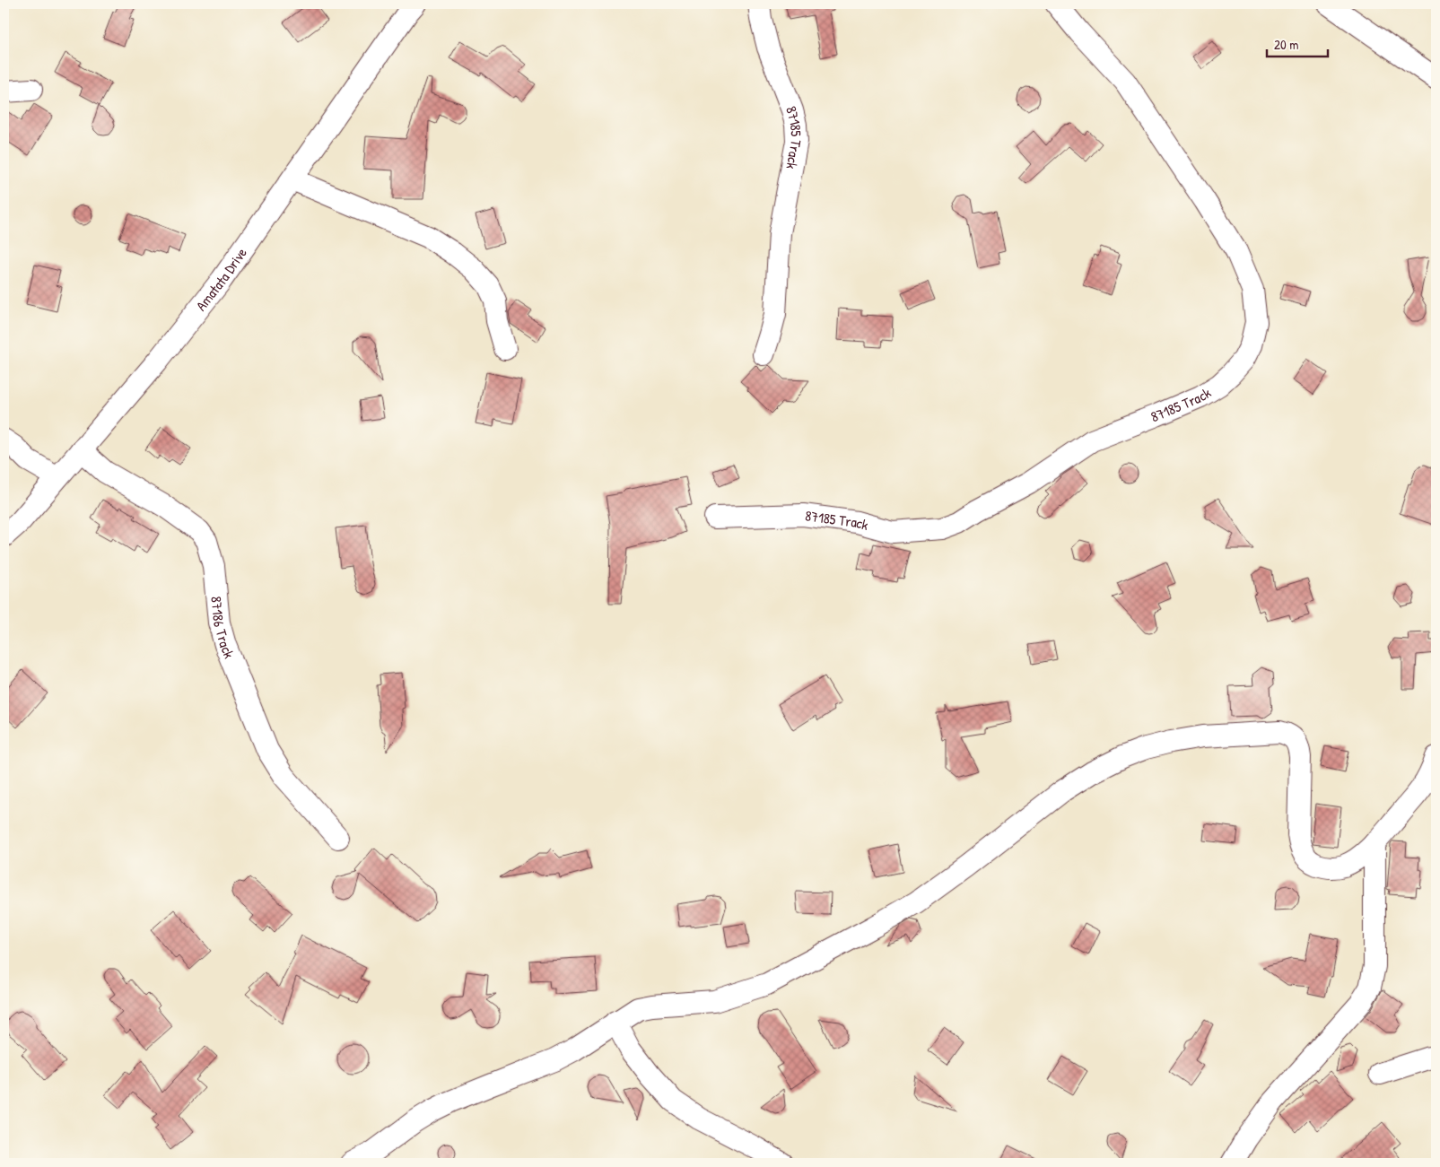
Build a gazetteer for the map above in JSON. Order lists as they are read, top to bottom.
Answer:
{
  "streets": {
    "street": ["87185 Track", "Amatata Drive", "87186 Track"]
  },
  "crossings": [
    ["Amatata Drive", "87186 Track"]
  ],
  "scale_bar": "20 m"
}
